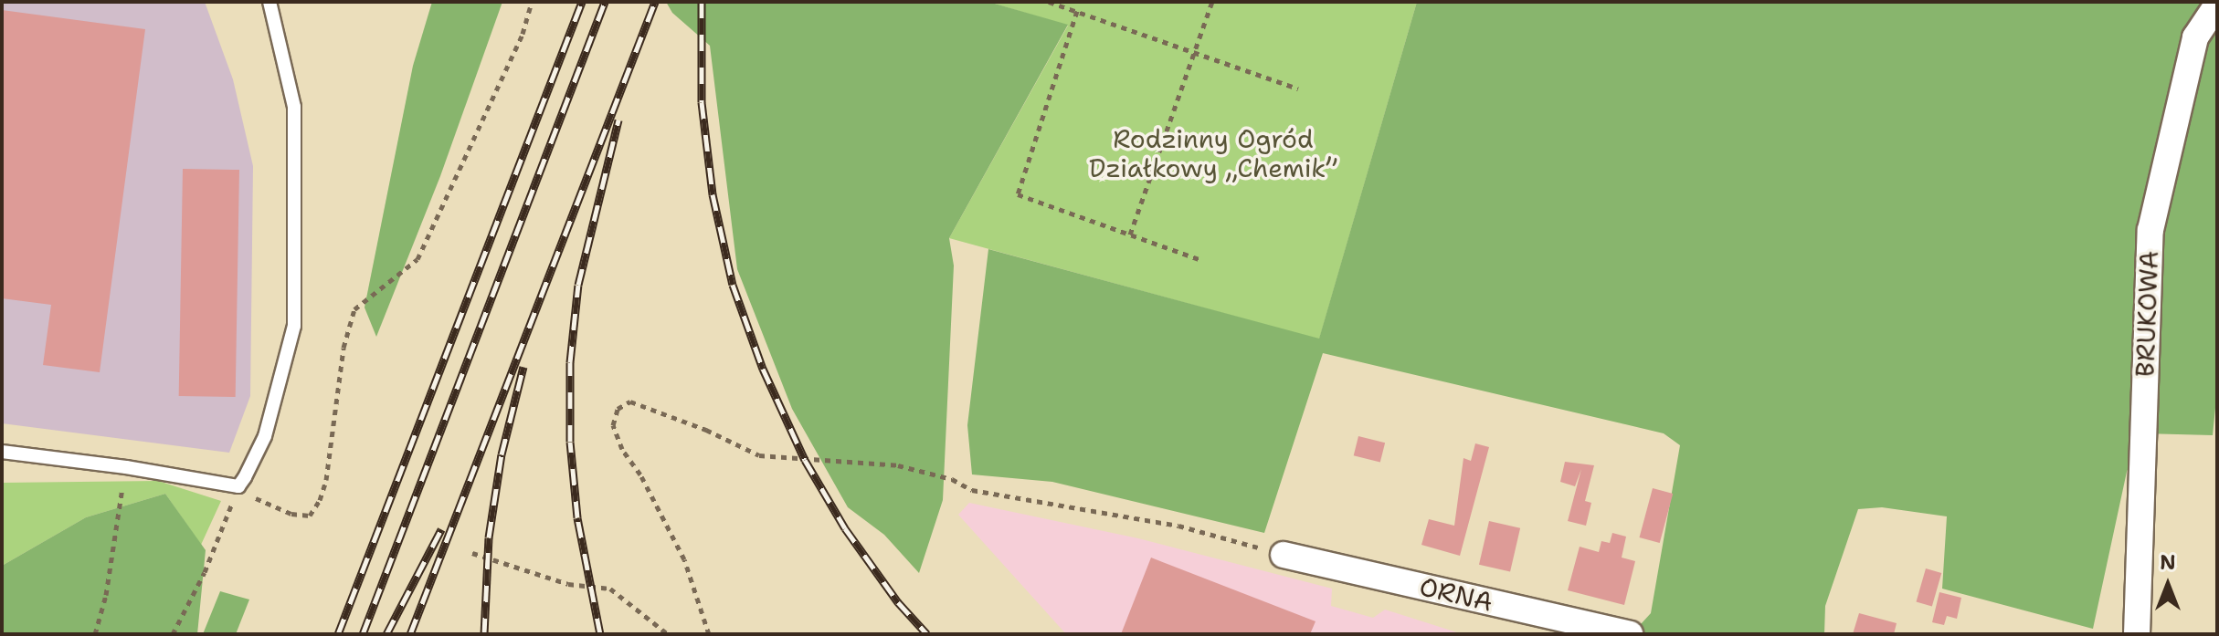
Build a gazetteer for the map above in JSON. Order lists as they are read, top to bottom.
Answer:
{
  "streets": {
    "street": ["BRUKOWA", "ORNA"]
  },
  "parks": ["Rodzinny Ogród Działkowy „Chemik”"],
  "north": "top"
}
